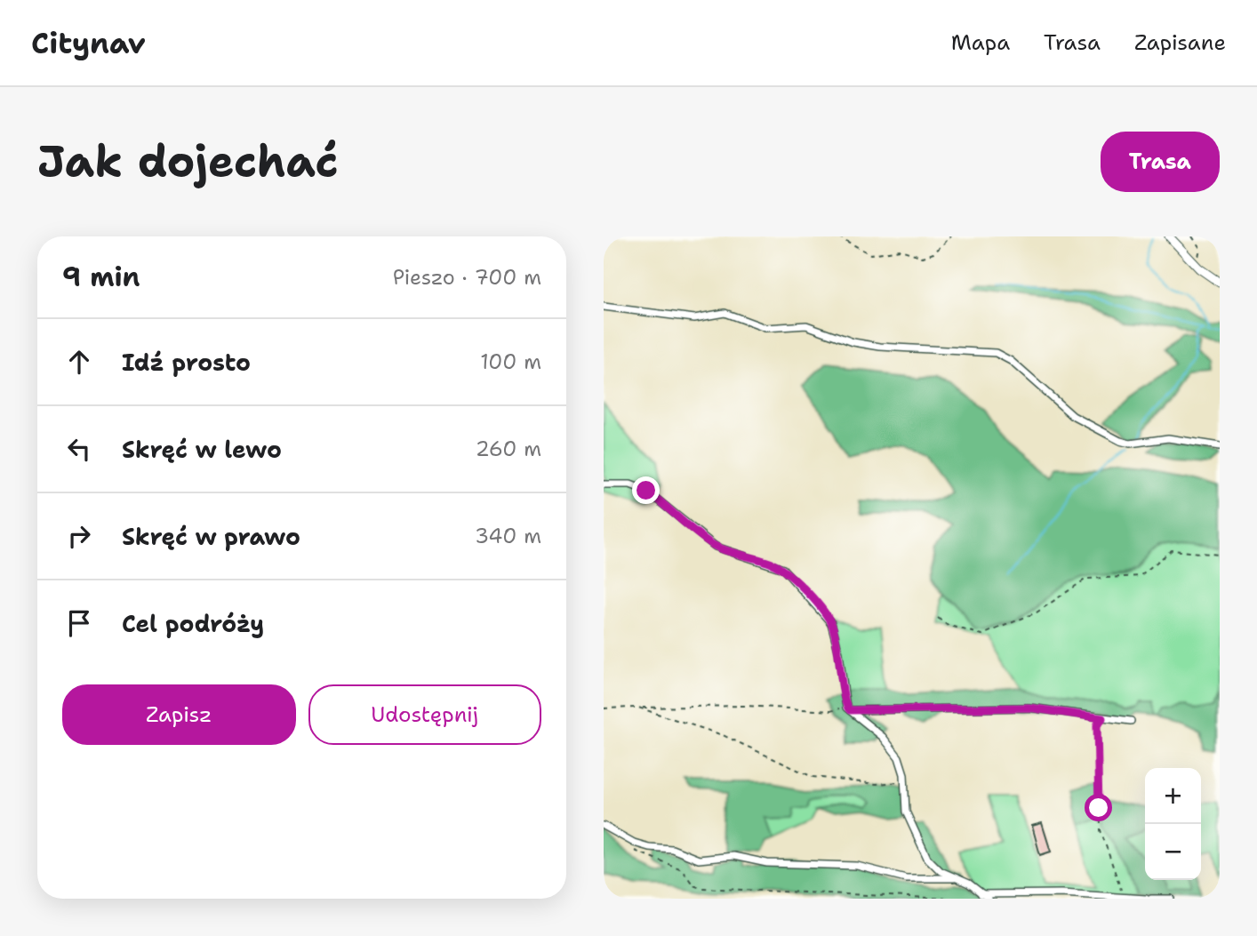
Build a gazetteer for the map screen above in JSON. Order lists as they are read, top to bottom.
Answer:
{
  "page": {
    "header": "Citynav",
    "nav": ["Mapa", "Trasa", "Zapisane"],
    "buttons": [
      "Trasa",
      ["Zapisz", "Udostępnij"]
    ],
    "title": "Jak dojechać",
    "heading": ["9 min", "Pieszo · 700 m"],
    "list": [
      ["Idź prosto", "100 m"],
      ["Skręć w lewo", "260 m"],
      ["Skręć w prawo", "340 m"],
      "Cel podróży"
    ],
    "map_buttons": ["+", "−"]
  }
}
